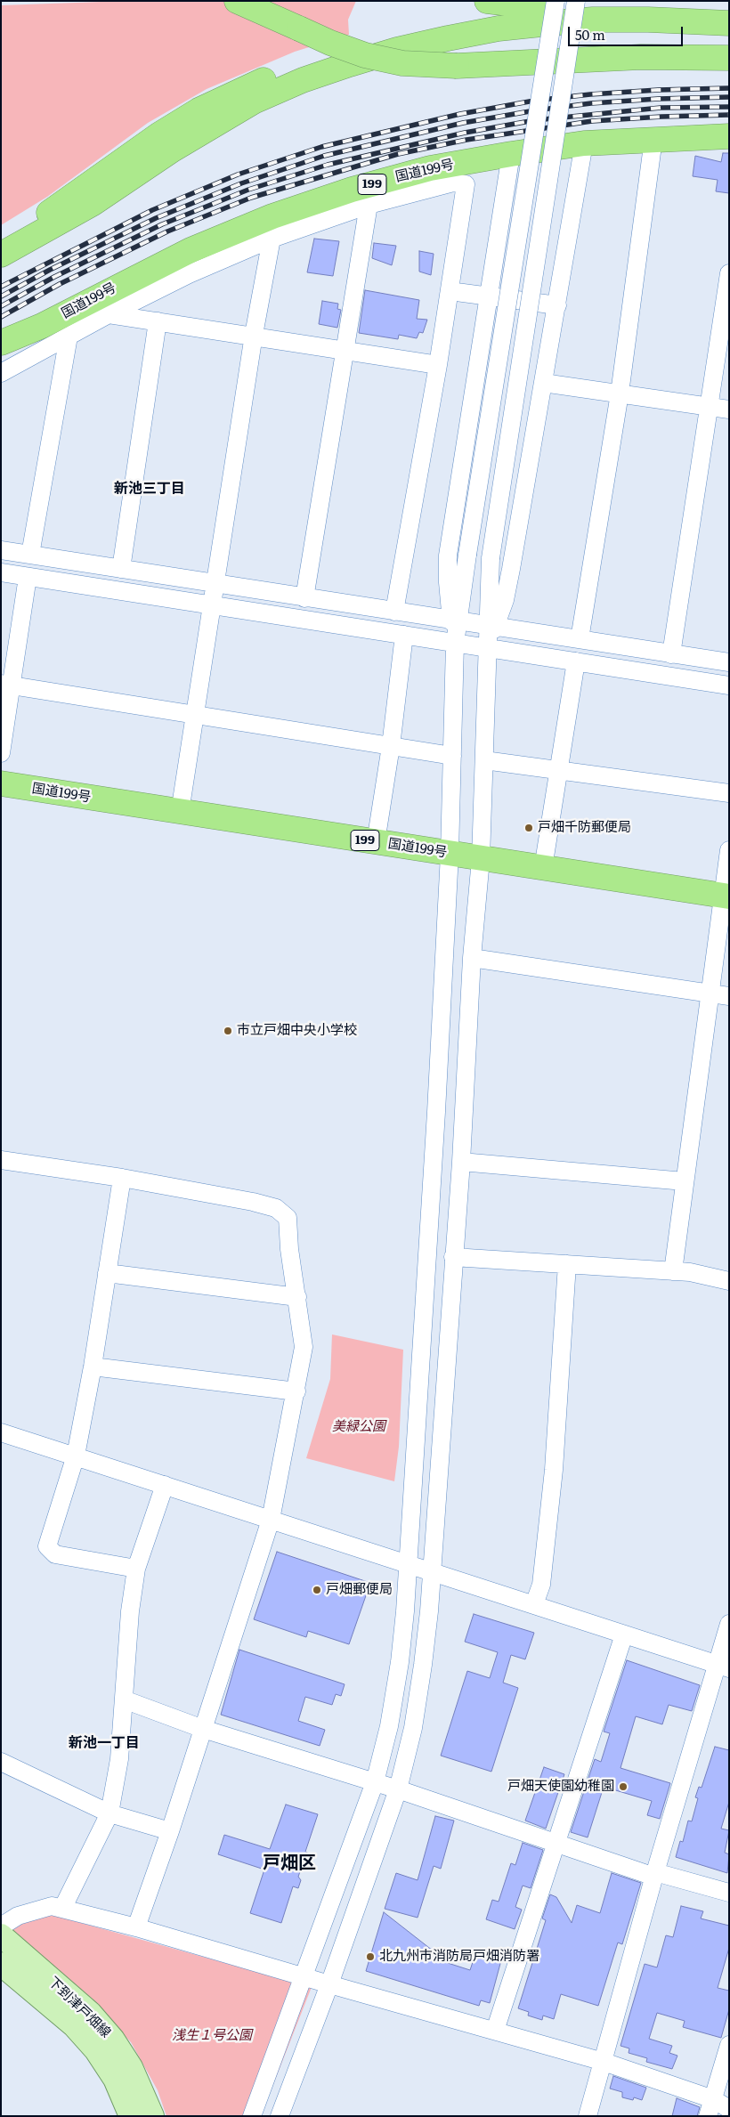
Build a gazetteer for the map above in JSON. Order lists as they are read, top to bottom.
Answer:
{
  "streets": {
    "highway": ["国道199号", "199"],
    "main road": ["下到津戸畑線"]
  },
  "districts": ["新池三丁目", "新池一丁目", "戸畑区"],
  "parks": ["美緑公園", "浅生１号公園"],
  "places": [
    "戸畑千防郵便局",
    "市立戸畑中央小学校",
    "戸畑郵便局",
    "戸畑天使園幼稚園",
    "北九州市消防局戸畑消防署"
  ],
  "scale_bar": "50 m"
}
